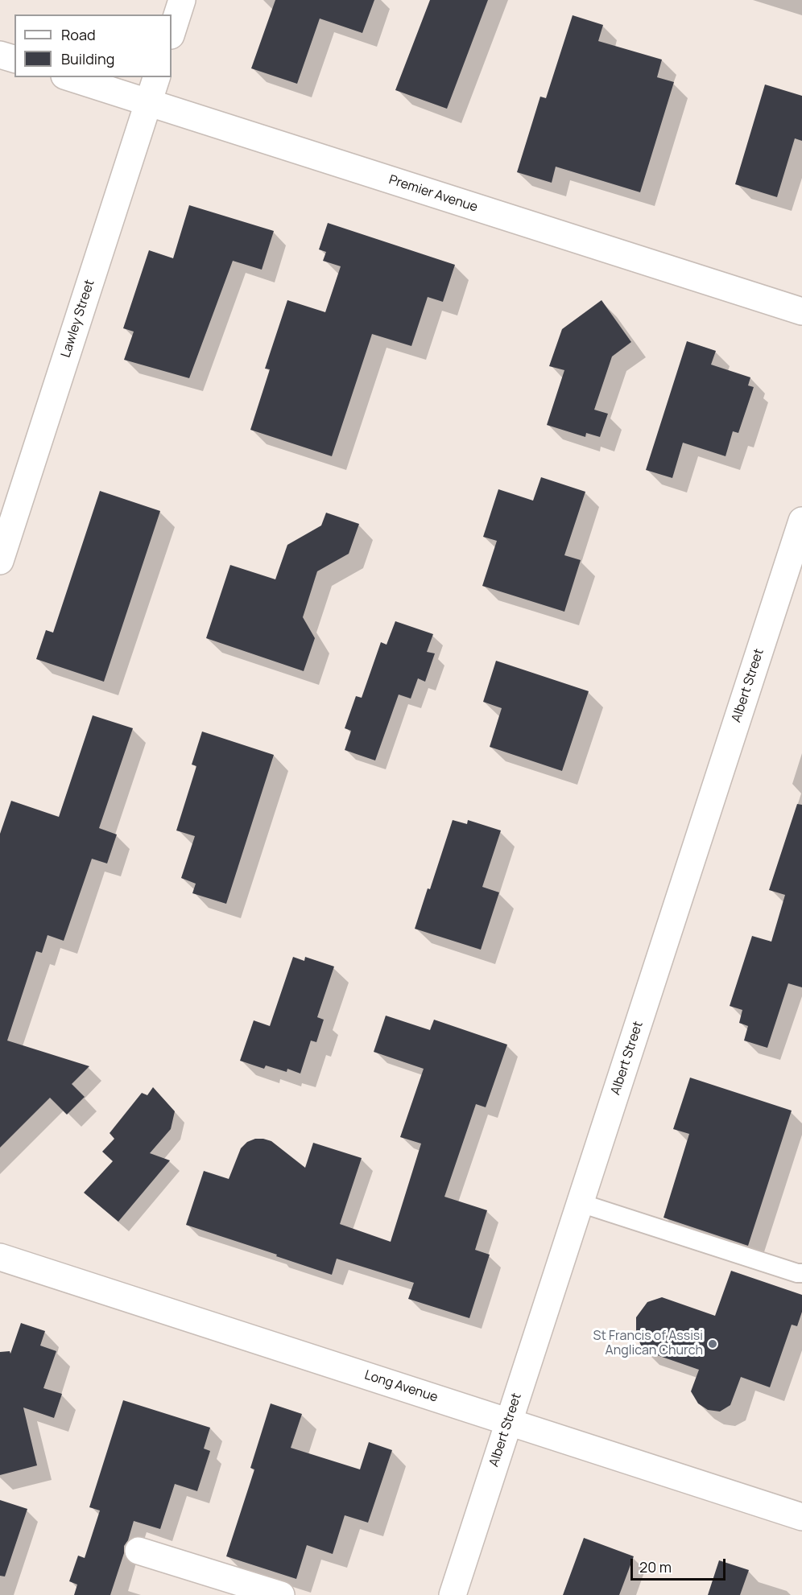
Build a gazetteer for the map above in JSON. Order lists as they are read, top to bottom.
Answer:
{
  "streets": {
    "street": [
      "Premier Avenue",
      "Lawley Street",
      "Albert Street",
      "Long Avenue"
    ]
  },
  "crossings": [
    ["Premier Avenue", "Lawley Street"],
    ["Albert Street", "Long Avenue"]
  ],
  "places": ["St Francis of Assisi Anglican Church"],
  "legend": ["Road", "Building"],
  "scale_bar": "20 m"
}
